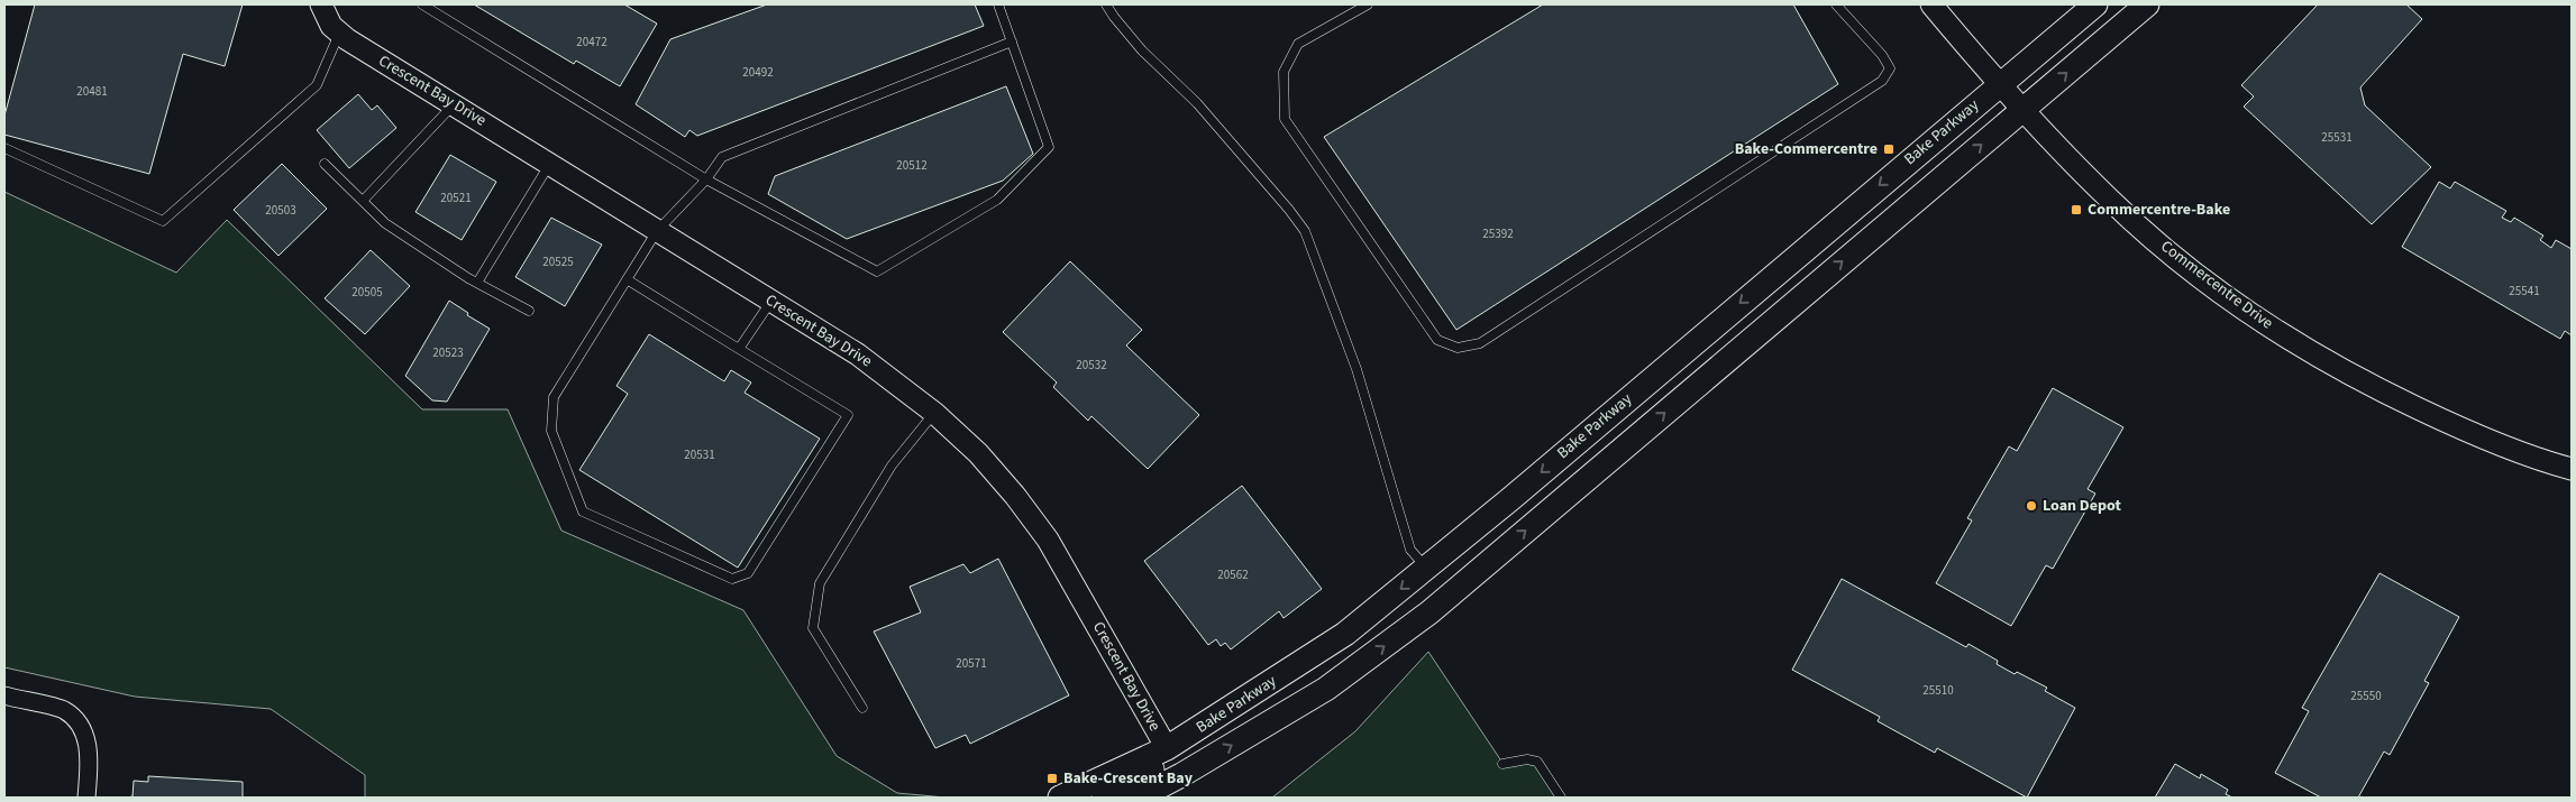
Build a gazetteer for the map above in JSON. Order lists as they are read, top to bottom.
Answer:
{
  "streets": {
    "main road": ["Bake Parkway"],
    "street": ["Crescent Bay Drive", "Commercentre Drive"]
  },
  "crossings": [
    ["Crescent Bay Drive", "Bake Parkway"],
    ["Bake Parkway", "Commercentre Drive"]
  ],
  "places": {
    "transit": ["Bake-Commercentre", "Commercentre-Bake", "Bake-Crescent Bay"],
    "other": ["Loan Depot"]
  },
  "house_numbers": [
    "20472",
    "20492",
    "20481",
    "25531",
    "20512",
    "20521",
    "20503",
    "25392",
    "20525",
    "25541",
    "20505",
    "20523",
    "20532",
    "20531",
    "20562",
    "20571",
    "25510",
    "25550"
  ]
}
